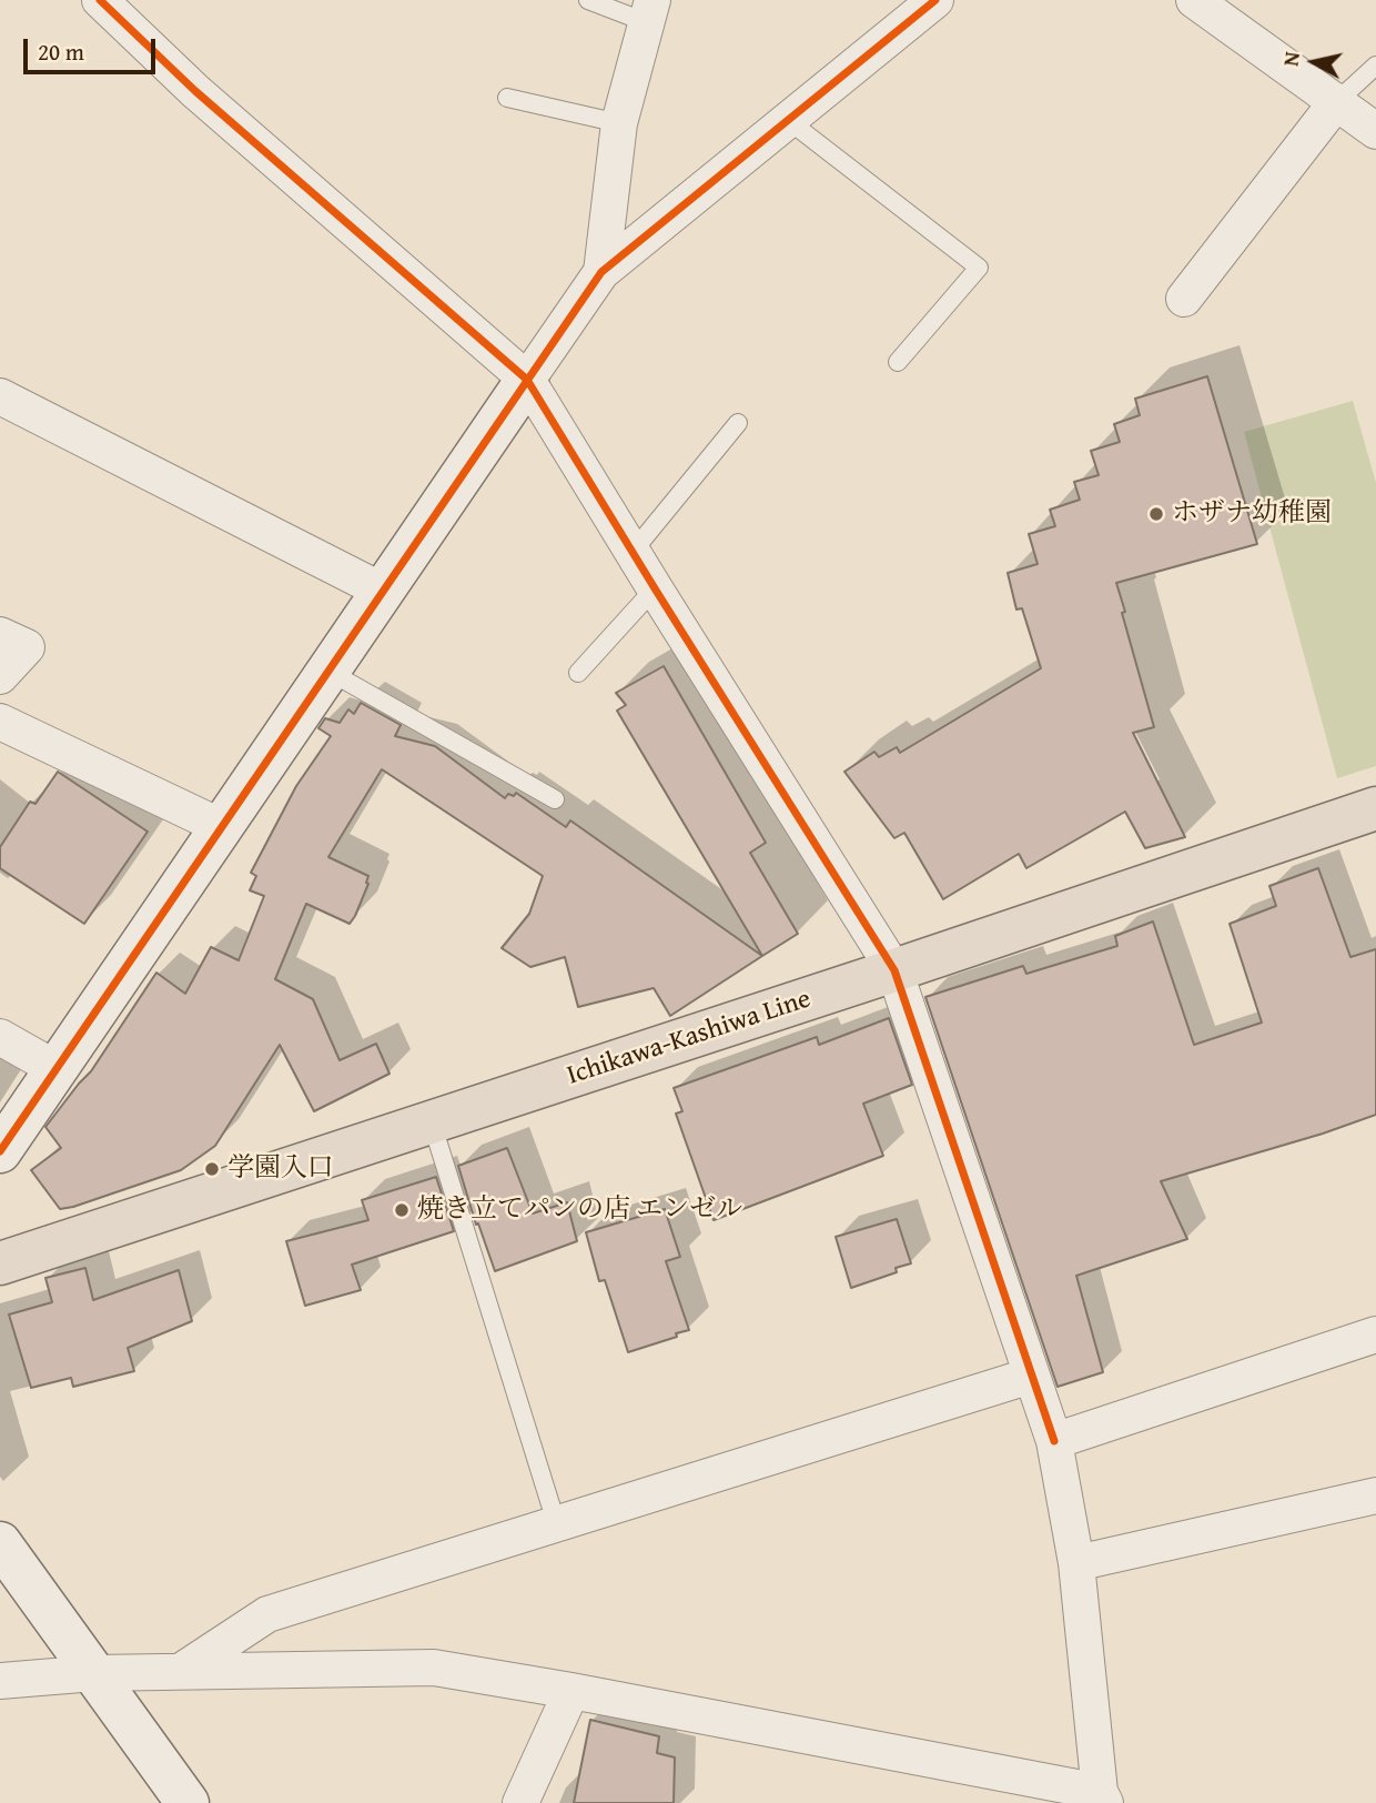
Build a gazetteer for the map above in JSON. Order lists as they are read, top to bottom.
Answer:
{
  "streets": {
    "main road": ["Ichikawa-Kashiwa Line"]
  },
  "places": ["ホザナ幼稚園", "学園入口", "焼き立てパンの店 エンゼル"],
  "scale_bar": "20 m",
  "north": "left"
}
